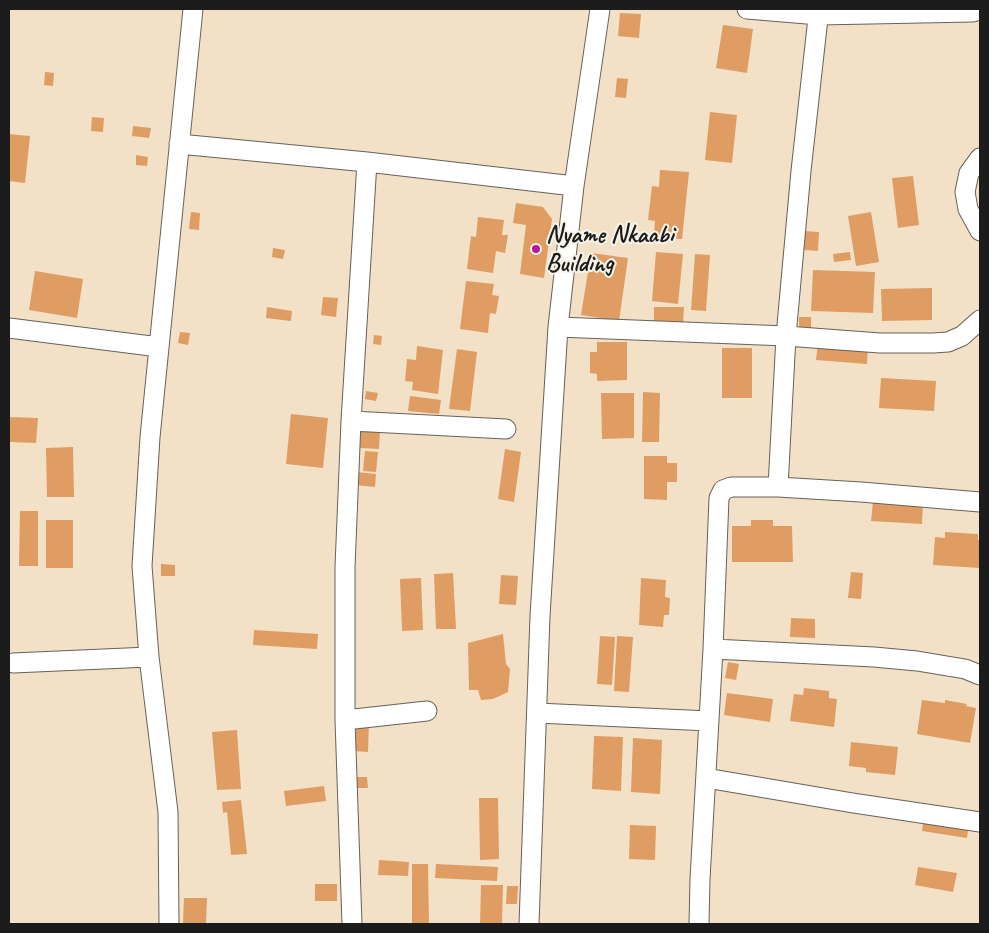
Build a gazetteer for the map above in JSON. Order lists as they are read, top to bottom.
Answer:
{
  "places": ["Nyame Nkaabi Building"]
}
